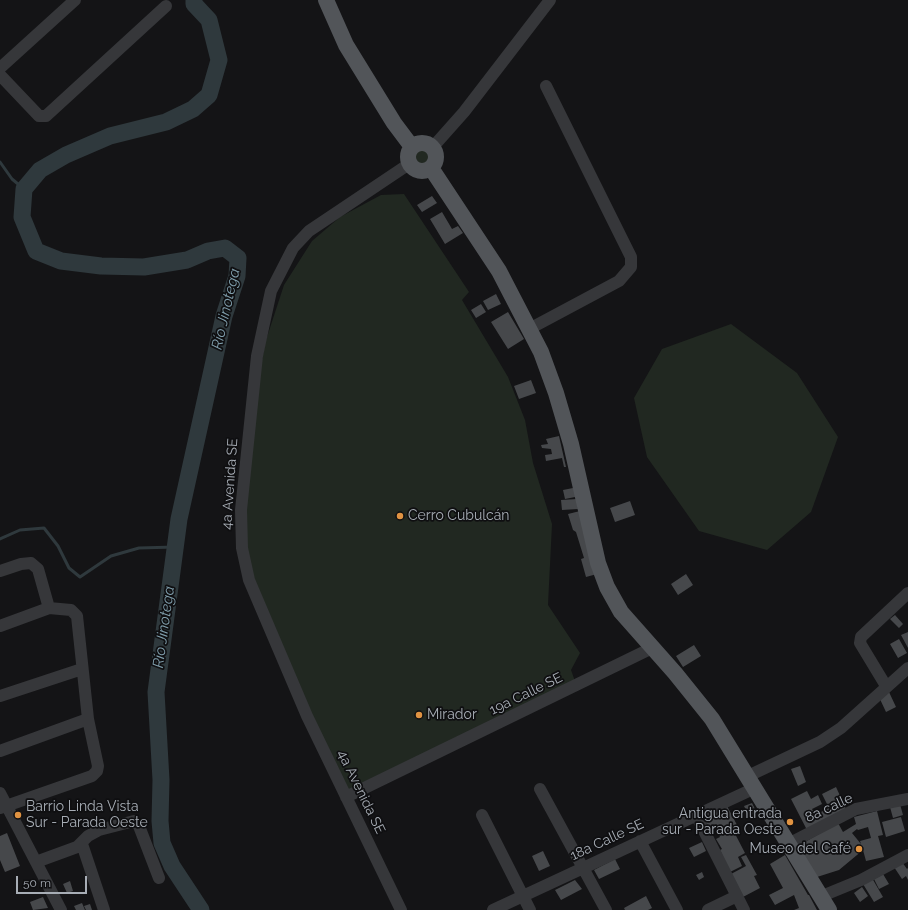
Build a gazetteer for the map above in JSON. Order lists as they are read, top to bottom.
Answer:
{
  "streets": {
    "street": [
      "4a Avenida SE",
      "19a Calle SE",
      "8a calle",
      "18a Calle SE"
    ]
  },
  "crossings": [
    ["4a Avenida SE", "19a Calle SE"]
  ],
  "water": ["Río Jinotega"],
  "places": [
    "Cerro Cubulcán",
    "Mirador",
    "Barrio Linda Vista Sur - Parada Oeste",
    "Antigua entrada sur - Parada Oeste",
    "Museo del Café"
  ],
  "scale_bar": "50 m"
}
